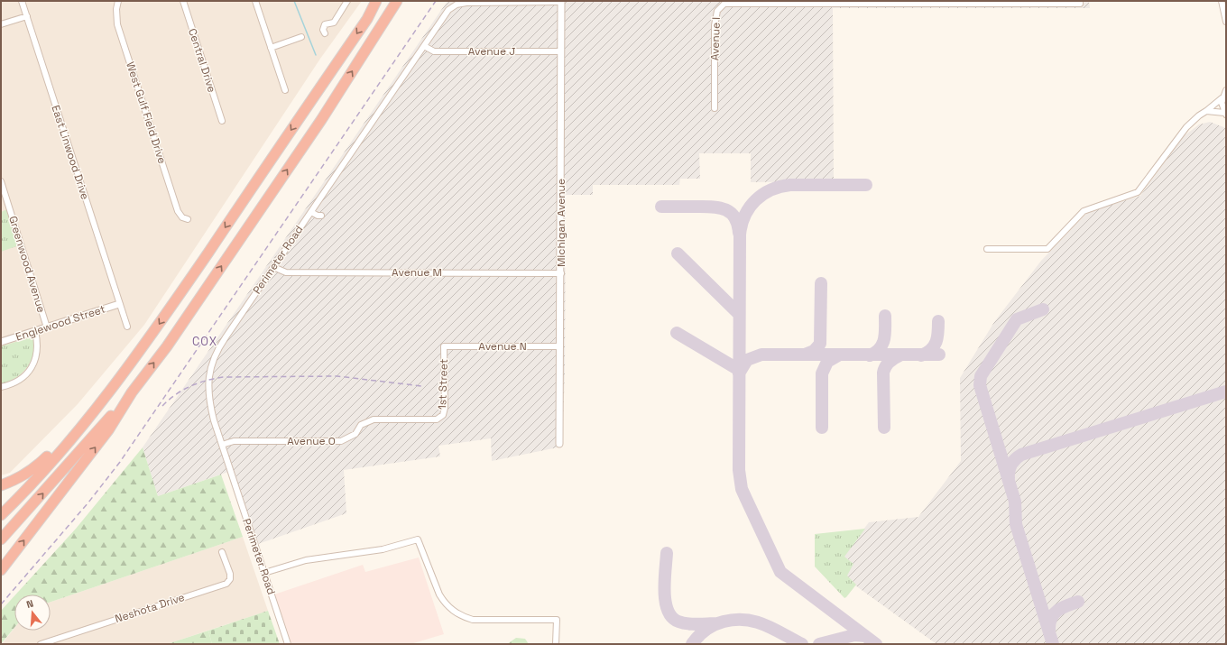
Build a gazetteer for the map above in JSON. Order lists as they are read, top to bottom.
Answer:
{
  "streets": {
    "street": [
      "Avenue I",
      "Avenue J",
      "Central Drive",
      "West Gulf Field Drive",
      "East Linwood Drive",
      "Michigan Avenue",
      "Perimeter Road",
      "Greenwood Avenue",
      "Avenue M",
      "Englewood Street",
      "Avenue N",
      "1st Street",
      "Avenue O",
      "Neshota Drive"
    ]
  },
  "crossings": [
    ["Avenue J", "Michigan Avenue"],
    ["Avenue J", "Perimeter Road"],
    ["East Linwood Drive", "Englewood Street"],
    ["Michigan Avenue", "Perimeter Road"],
    ["Michigan Avenue", "Avenue M"],
    ["Michigan Avenue", "Avenue N"],
    ["Perimeter Road", "Avenue M"],
    ["Perimeter Road", "Avenue O"],
    ["Greenwood Avenue", "Englewood Street"],
    ["Avenue N", "1st Street"],
    ["1st Street", "Avenue O"]
  ],
  "districts": ["COX"],
  "north": "top"
}
